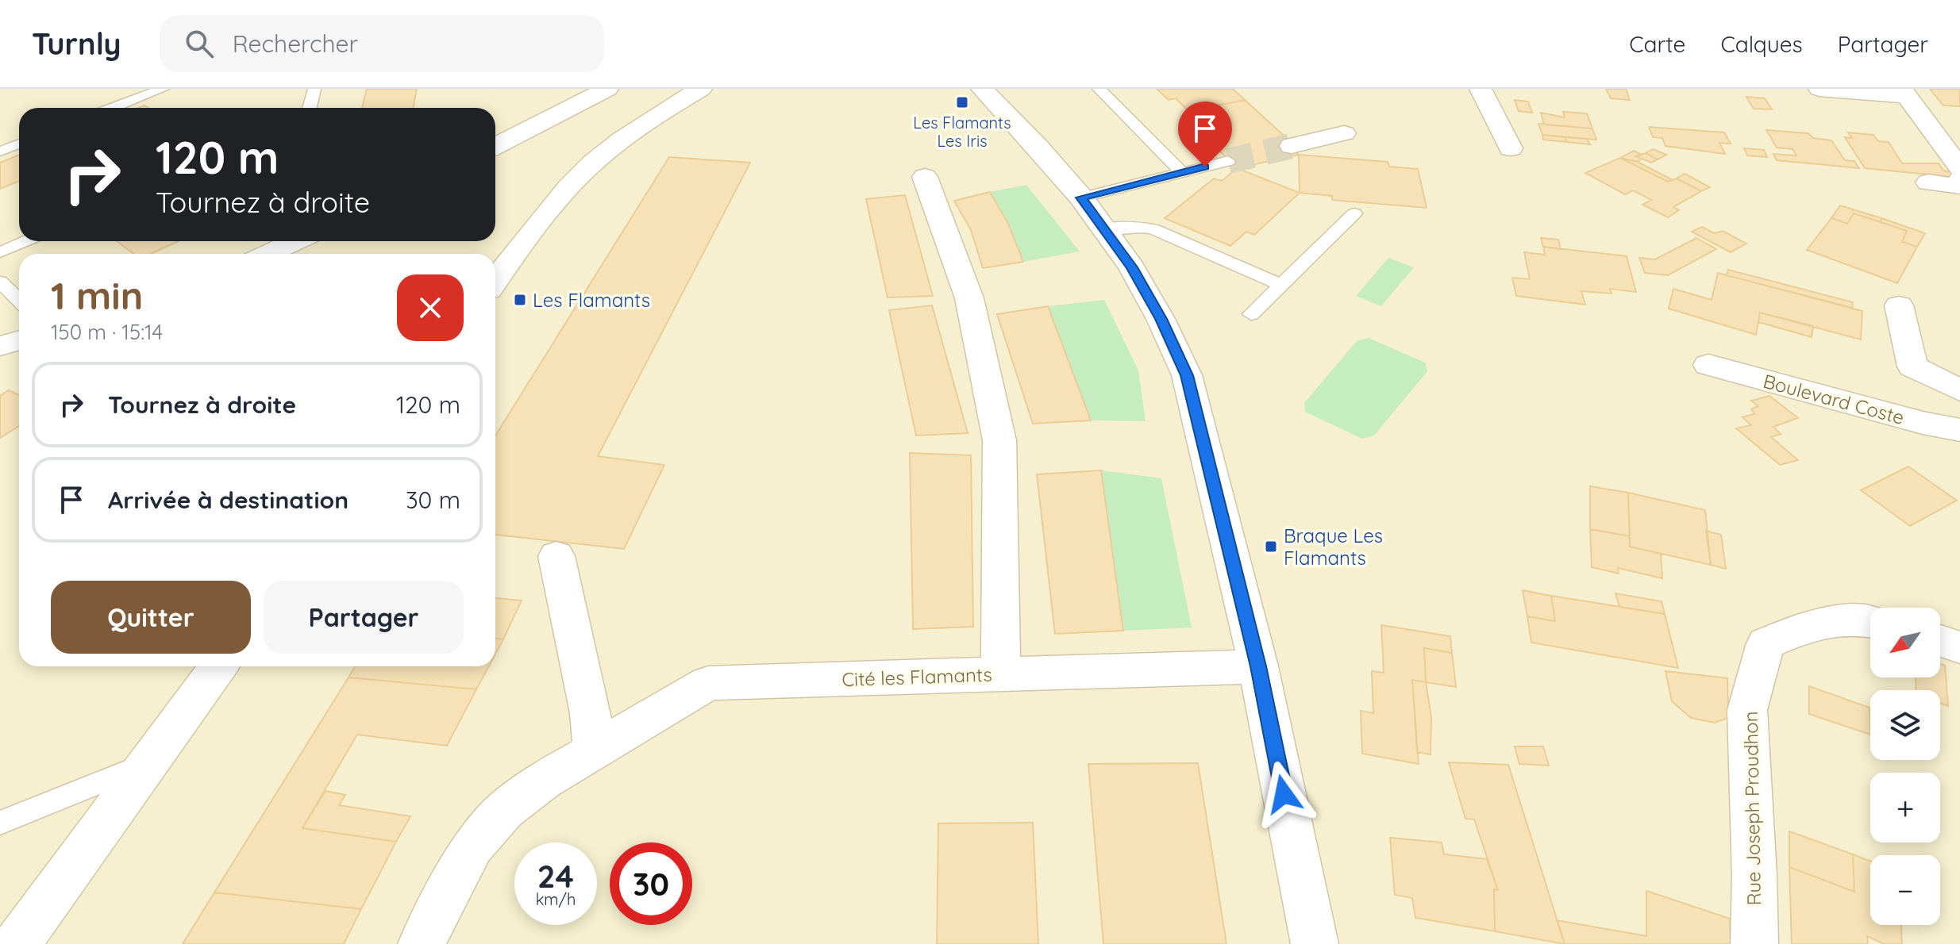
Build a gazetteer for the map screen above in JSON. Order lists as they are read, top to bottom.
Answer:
{
  "streets": {
    "street": ["Boulevard Coste", "Cité les Flamants", "Rue Joseph Proudhon"]
  },
  "places": {
    "transit": ["Les Flamants Les Iris", "Les Flamants", "Braque Les Flamants"]
  },
  "north": "bottom left",
  "page": {
    "header": "Turnly",
    "search": "Rechercher",
    "nav": ["Carte", "Calques", "Partager"],
    "turn": ["120 m", "Tournez à droite"],
    "heading": ["1 min", "150 m · 15:14"],
    "list": [
      {
        "name": "Tournez à droite",
        "value": "120 m"
      },
      {
        "name": "Arrivée à destination",
        "value": "30 m"
      }
    ],
    "buttons": ["Quitter", "Partager"],
    "map_buttons": ["+", "−"],
    "speed": "24 km/h",
    "limit": "30"
  }
}
